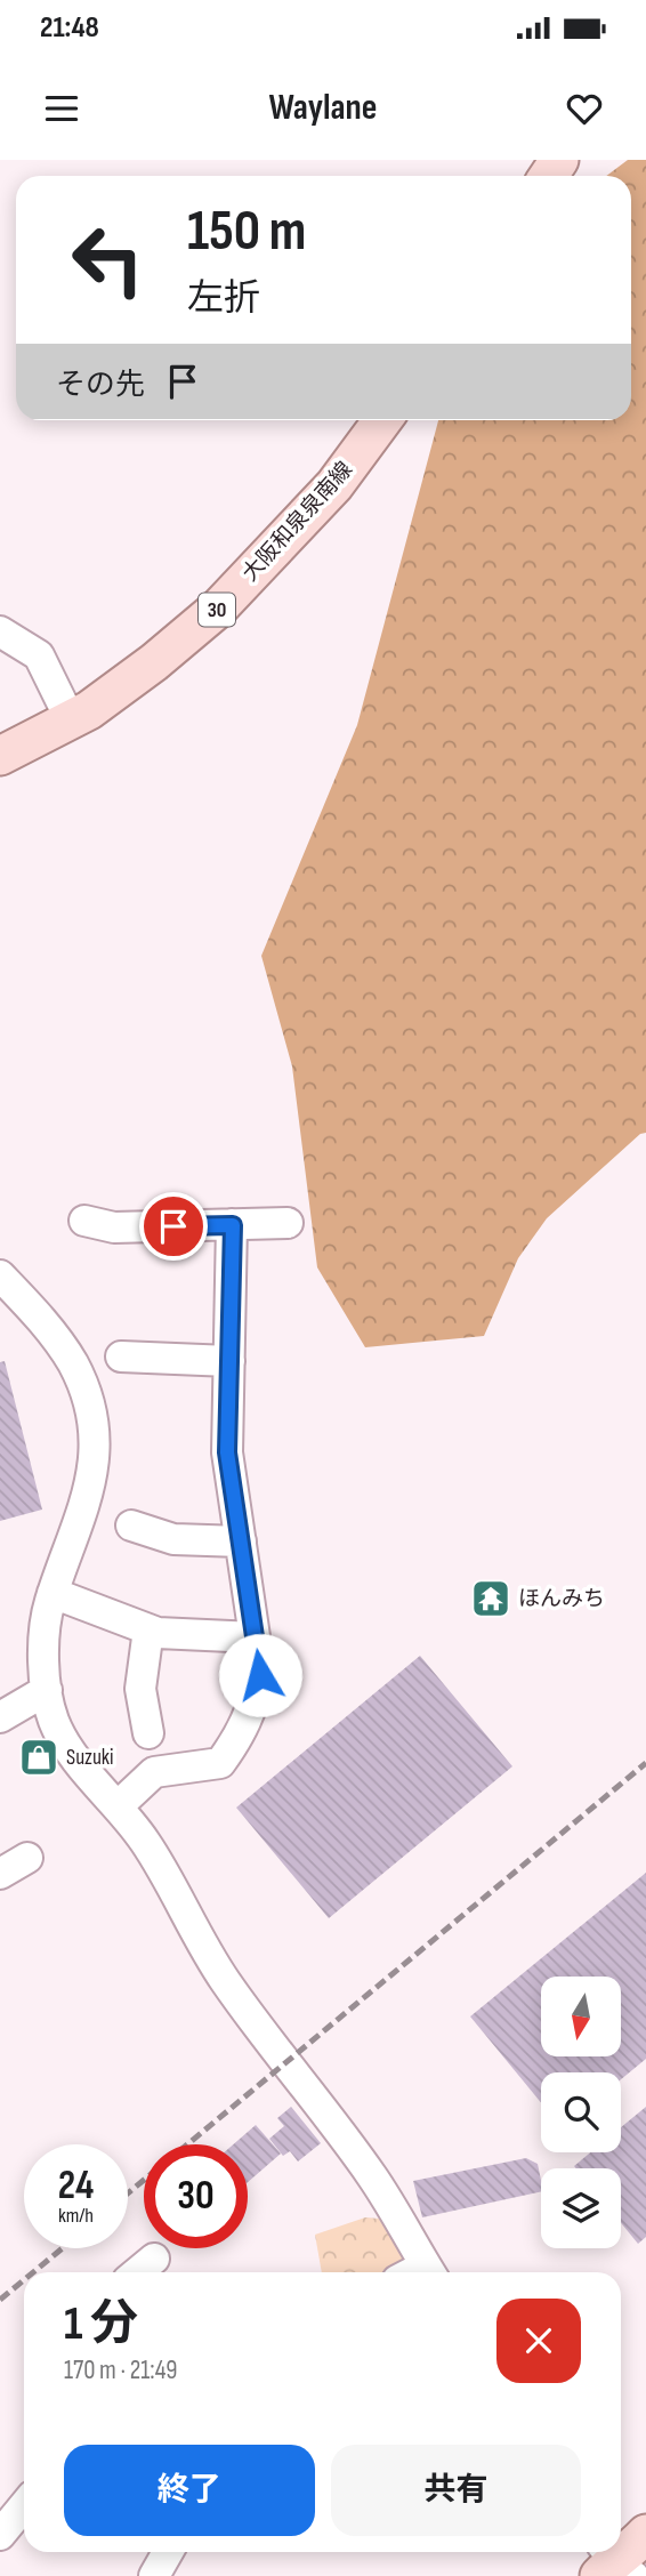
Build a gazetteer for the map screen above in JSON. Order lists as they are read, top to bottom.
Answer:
{
  "streets": {
    "main road": ["大阪和泉泉南線", "30"]
  },
  "places": {
    "temple": ["ほんみち"],
    "shop": ["Suzuki"]
  },
  "north": "bottom",
  "page": {
    "status": "21:48",
    "header": "Waylane",
    "turn": ["150 m", "左折"],
    "then": "その先",
    "speed": "24 km/h",
    "limit": "30",
    "heading": ["1 分", "170 m · 21:49"],
    "buttons": ["終了", "共有"]
  }
}
